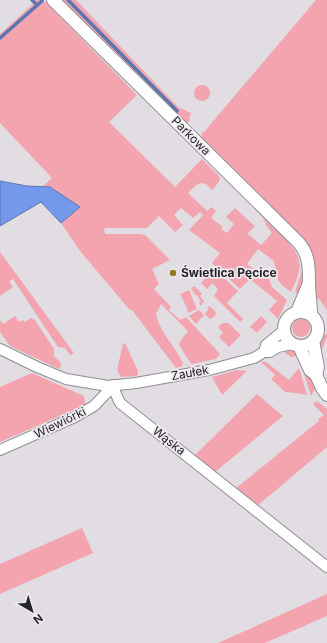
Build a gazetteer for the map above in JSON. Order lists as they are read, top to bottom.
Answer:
{
  "streets": {
    "street": [
      "Parkowa",
      "Zaułek",
      "Wiewiórki",
      "Wąska"
    ]
  },
  "crossings": [
    ["Parkowa", "Zaułek"],
    ["Zaułek", "Wiewiórki"],
    ["Zaułek", "Wąska"],
    ["Wiewiórki", "Wąska"]
  ],
  "places": ["Świetlica Pęcice"],
  "north": "bottom right"
}
